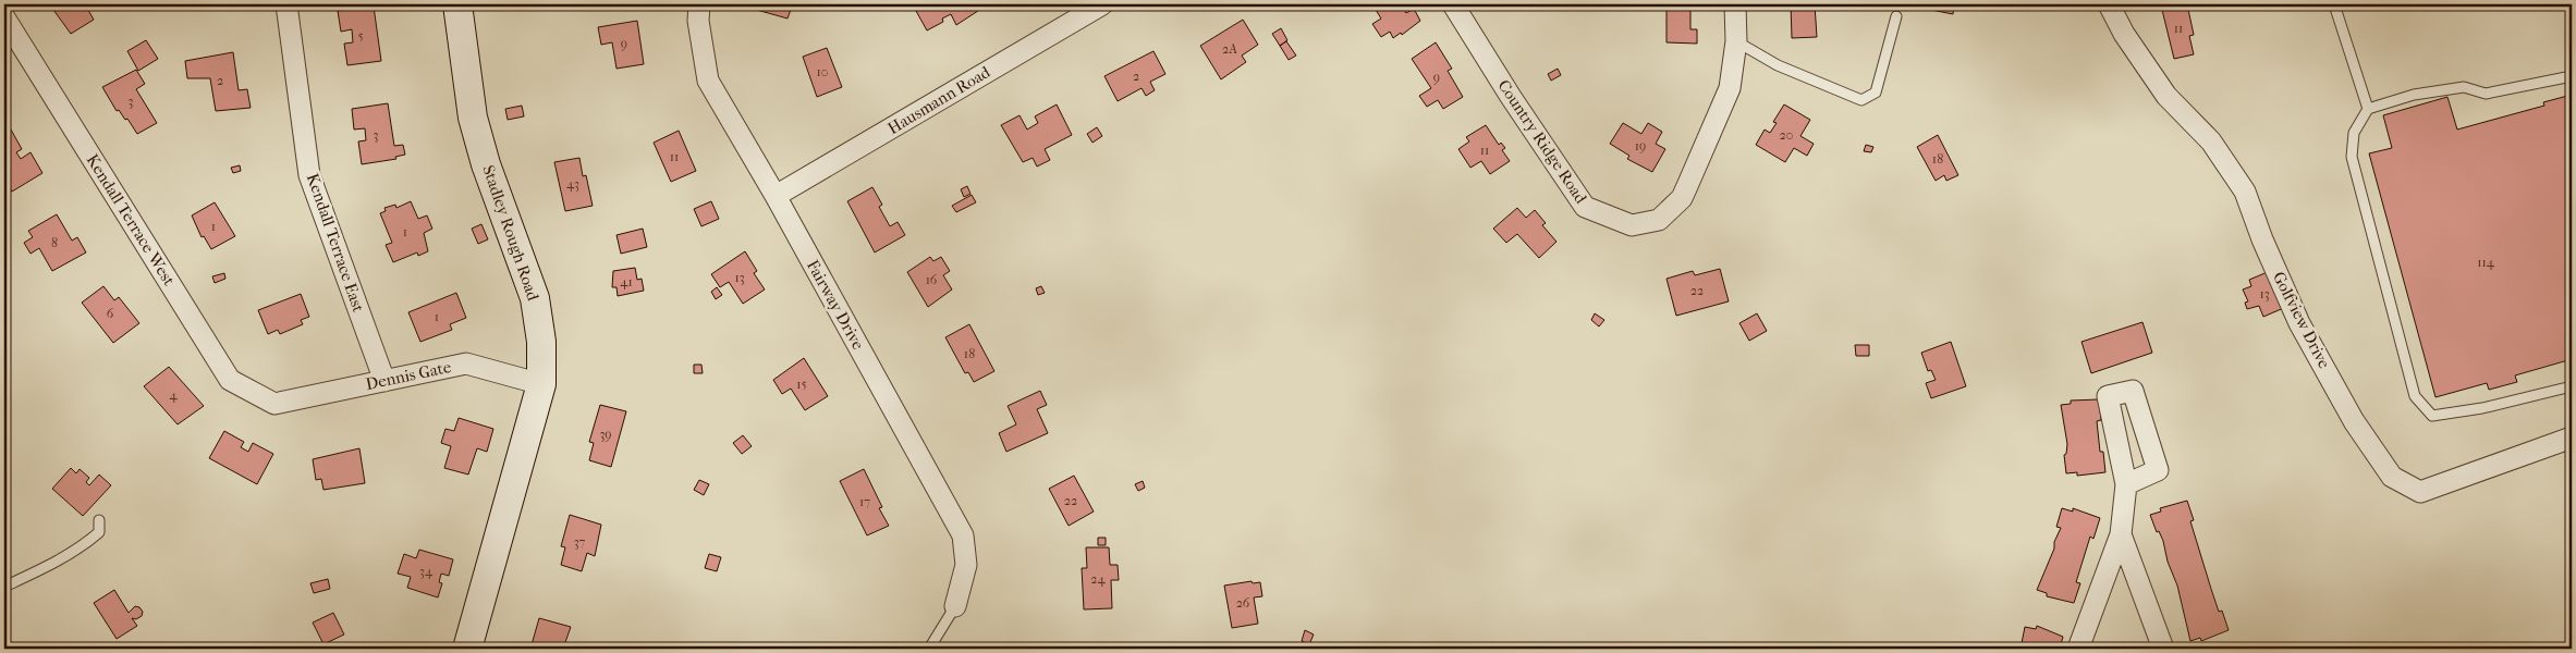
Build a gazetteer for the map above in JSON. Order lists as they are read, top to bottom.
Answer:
{
  "streets": {
    "main road": ["Stadley Rough Road"],
    "street": [
      "Hausmann Road",
      "Country Ridge Road",
      "Kendall Terrace West",
      "Kendall Terrace East",
      "Fairway Drive",
      "Golfview Drive",
      "Dennis Gate"
    ]
  },
  "crossings": [
    ["Hausmann Road", "Fairway Drive"],
    ["Kendall Terrace West", "Dennis Gate"],
    ["Stadley Rough Road", "Dennis Gate"],
    ["Kendall Terrace East", "Dennis Gate"]
  ],
  "house_numbers": [
    "11",
    "5",
    "9",
    "2A",
    "10",
    "2",
    "9",
    "2",
    "3",
    "3",
    "20",
    "19",
    "11",
    "11",
    "18",
    "43",
    "1",
    "1",
    "8",
    "114",
    "13",
    "16",
    "41",
    "22",
    "13",
    "6",
    "1",
    "18",
    "15",
    "4",
    "39",
    "22",
    "17",
    "37",
    "34",
    "24",
    "26"
  ]
}
